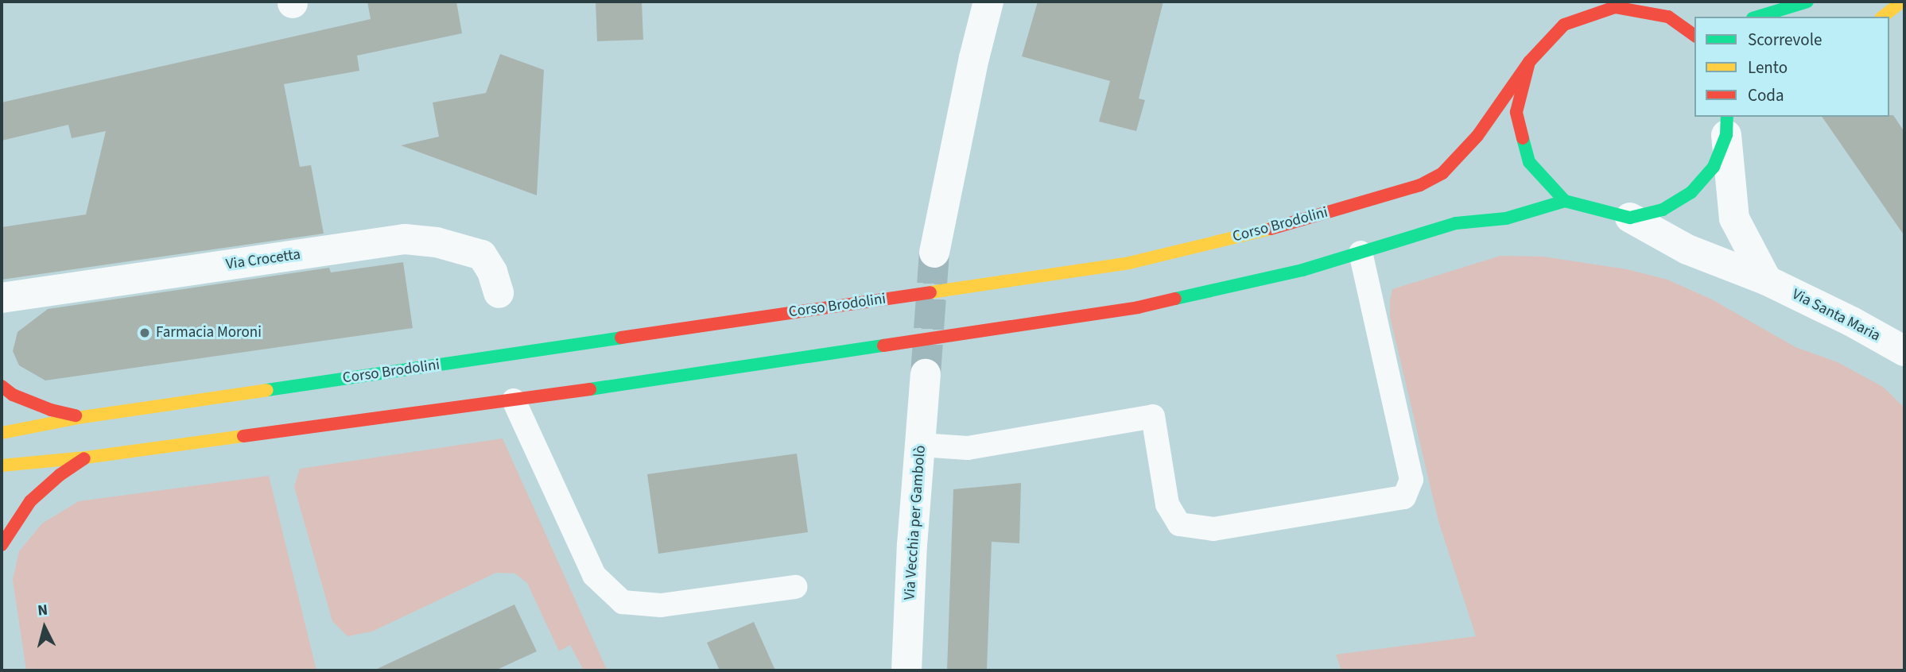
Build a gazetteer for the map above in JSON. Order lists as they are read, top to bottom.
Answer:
{
  "streets": {
    "main road": ["Corso Brodolini"],
    "street": ["Via Crocetta", "Via Santa Maria", "Via Vecchia per Gambolò"]
  },
  "places": ["Farmacia Moroni"],
  "legend": ["Scorrevole", "Lento", "Coda"],
  "north": "top"
}
